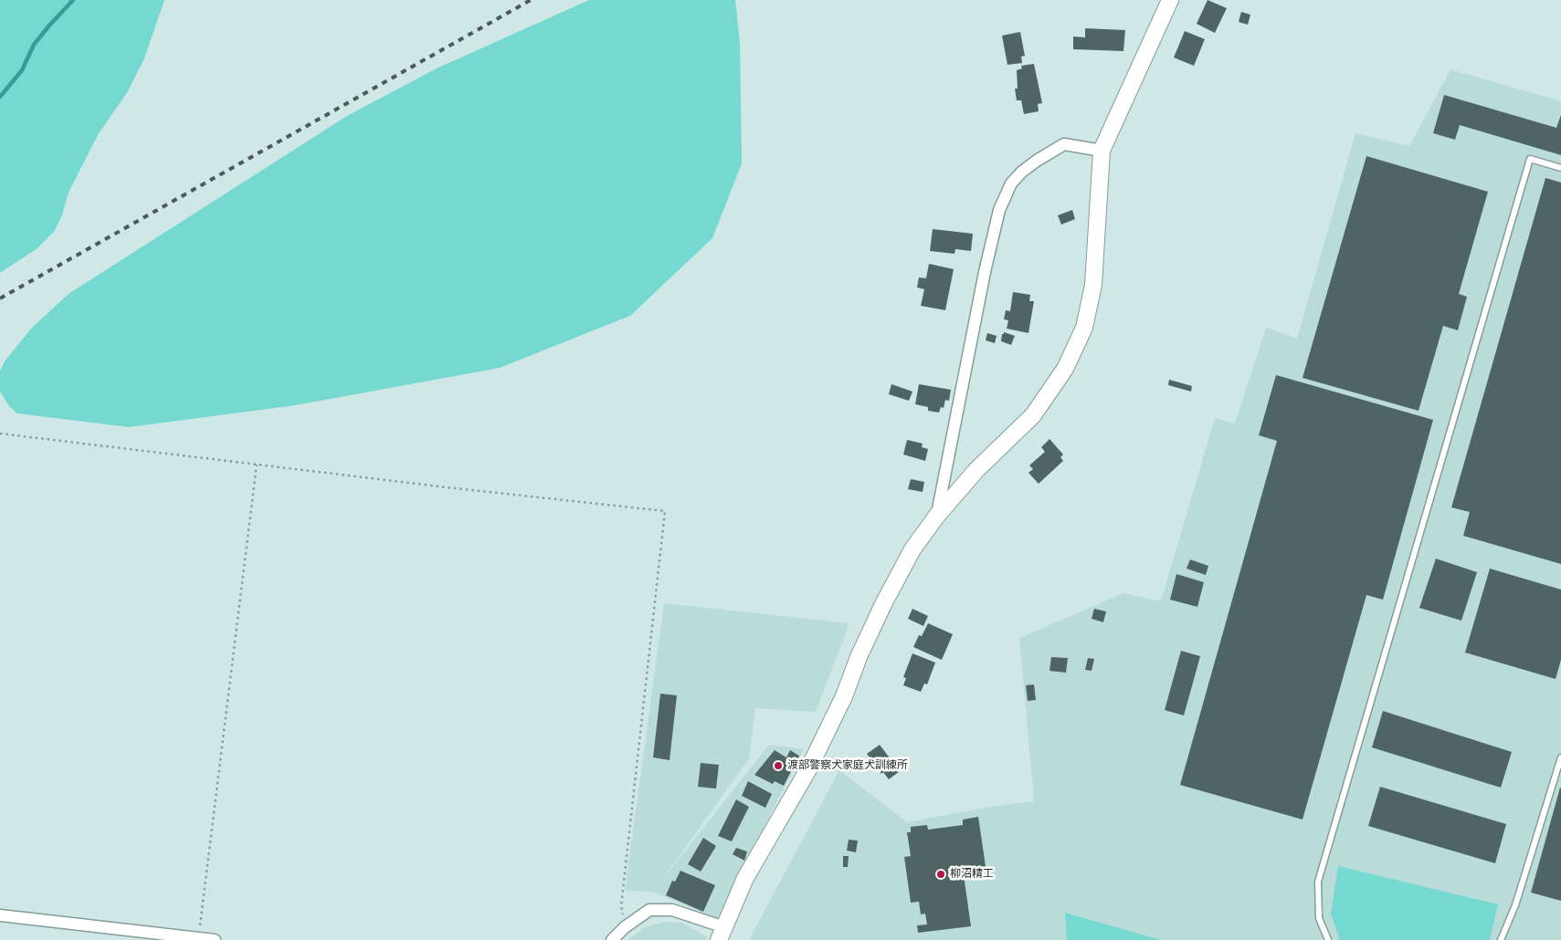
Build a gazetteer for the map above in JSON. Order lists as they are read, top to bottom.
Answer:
{
  "places": ["渡部警察犬家庭犬訓練所", "柳沼精工"]
}
